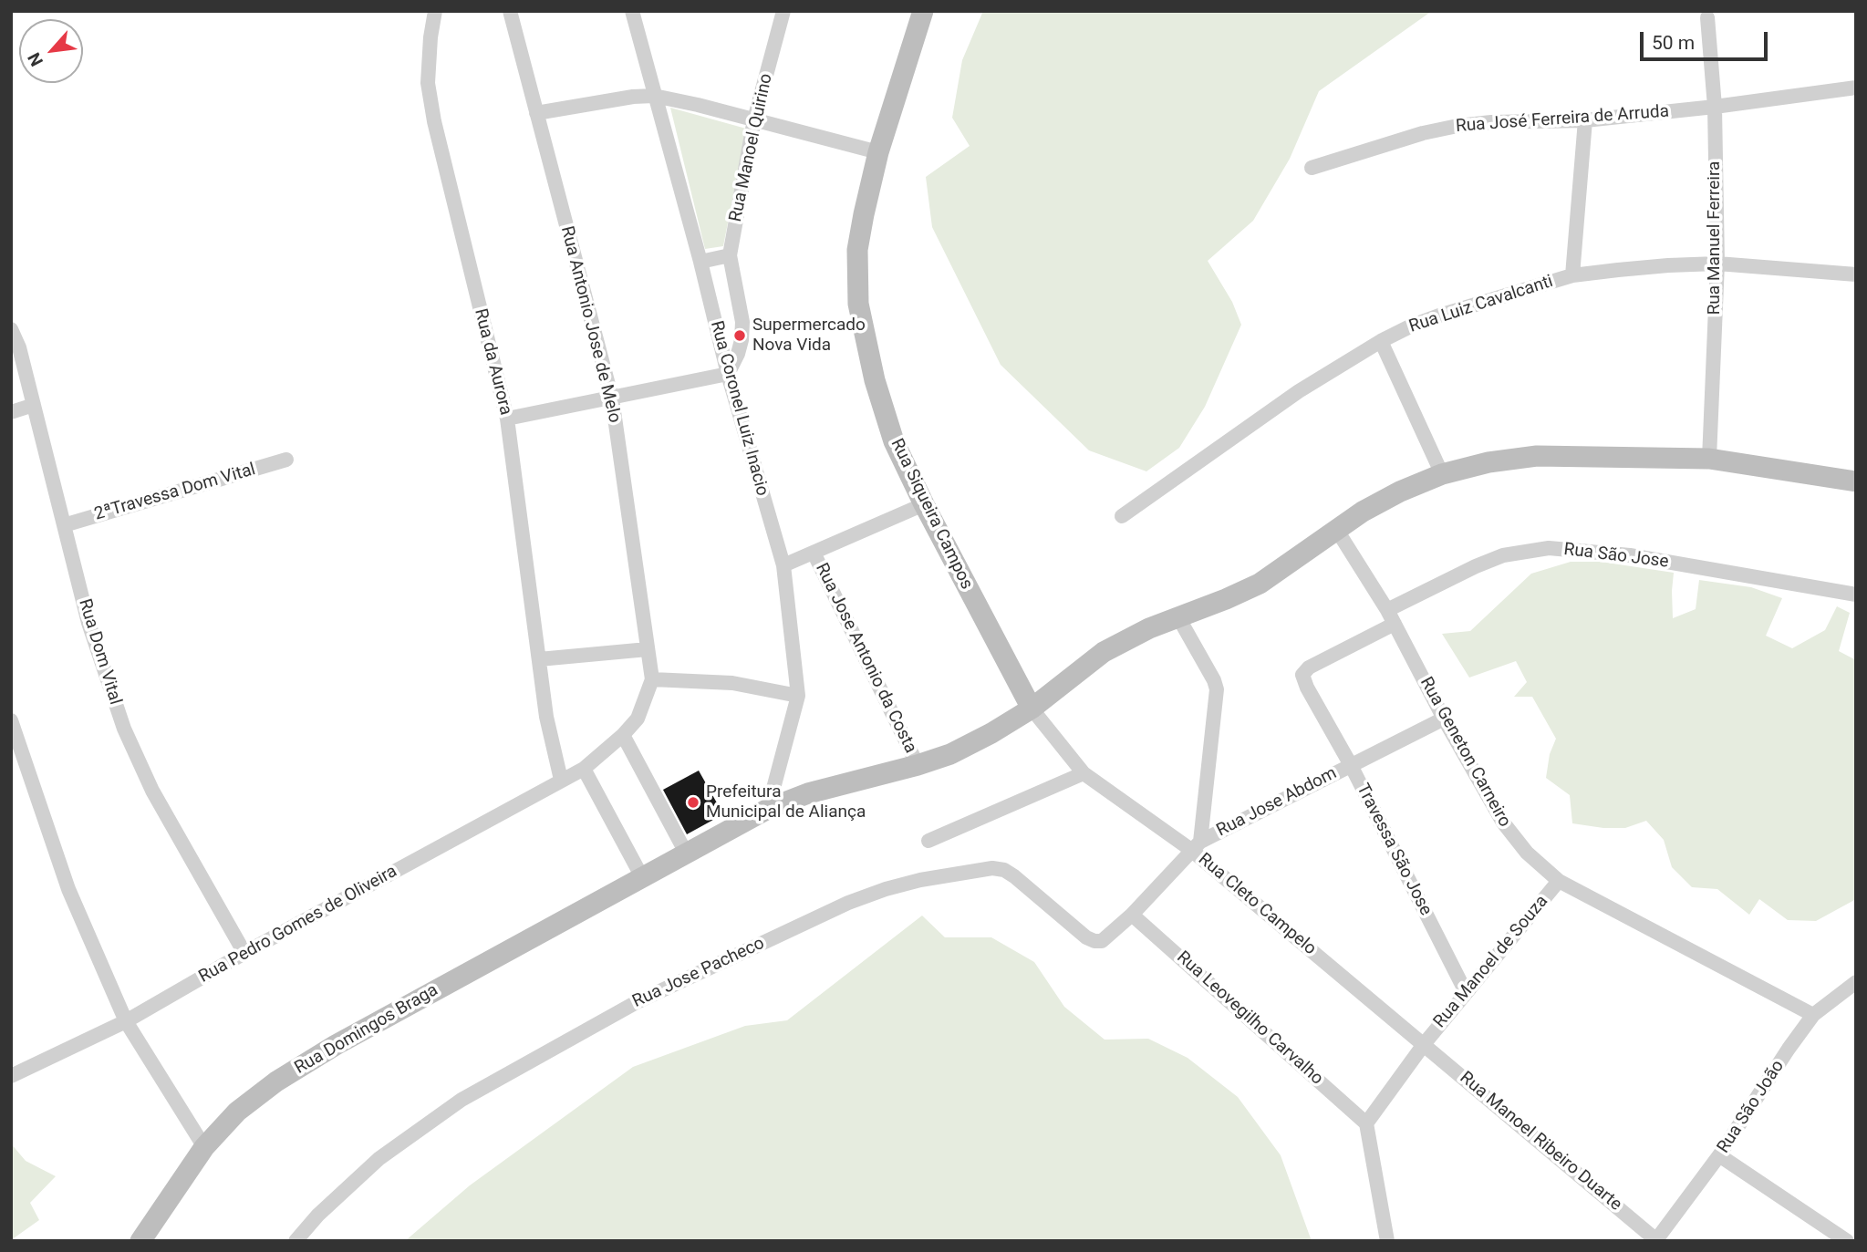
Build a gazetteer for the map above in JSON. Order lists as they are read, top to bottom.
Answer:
{
  "streets": {
    "main road": ["Rua Siqueira Campos", "Rua Domingos Braga"],
    "street": [
      "Rua José Ferreira de Arruda",
      "Rua Manoel Quirino",
      "Rua Manuel Ferreira",
      "Rua Luiz Cavalcanti",
      "Rua Antonio Jose de Melo",
      "Rua da Aurora",
      "Rua Coronel Luiz Inacio",
      "2ªTravessa Dom Vital",
      "Rua São Jose",
      "Rua Dom Vital",
      "Rua Jose Antonio da Costa",
      "Rua Geneton Carneiro",
      "Rua Jose Abdom",
      "Travessa São Jose",
      "Rua Cleto Campelo",
      "Rua Pedro Gomes de Oliveira",
      "Rua Manoel de Souza",
      "Rua Jose Pacheco",
      "Rua Leovegilho Carvalho",
      "Rua São João",
      "Rua Manoel Ribeiro Duarte"
    ]
  },
  "crossings": [
    ["Rua José Ferreira de Arruda", "Rua Manuel Ferreira"],
    ["Rua Manuel Ferreira", "Rua Luiz Cavalcanti"],
    ["Rua Manuel Ferreira", "Rua Domingos Braga"],
    ["Rua Antonio Jose de Melo", "Rua Pedro Gomes de Oliveira"],
    ["Rua da Aurora", "Rua Pedro Gomes de Oliveira"],
    ["Rua Coronel Luiz Inacio", "Rua Domingos Braga"],
    ["2ªTravessa Dom Vital", "Rua Dom Vital"],
    ["Rua Siqueira Campos", "Rua Cleto Campelo"],
    ["Rua Siqueira Campos", "Rua Domingos Braga"],
    ["Rua São Jose", "Rua Geneton Carneiro"],
    ["Rua Dom Vital", "Rua Pedro Gomes de Oliveira"],
    ["Rua Jose Antonio da Costa", "Rua Domingos Braga"],
    ["Rua Geneton Carneiro", "Rua Jose Abdom"],
    ["Rua Geneton Carneiro", "Travessa São Jose"],
    ["Rua Geneton Carneiro", "Rua Manoel de Souza"],
    ["Rua Geneton Carneiro", "Rua Domingos Braga"],
    ["Rua Geneton Carneiro", "Rua São João"],
    ["Rua Jose Abdom", "Travessa São Jose"],
    ["Rua Jose Abdom", "Rua Cleto Campelo"],
    ["Rua Jose Abdom", "Rua Jose Pacheco"],
    ["Rua Jose Abdom", "Rua Leovegilho Carvalho"],
    ["Travessa São Jose", "Rua Manoel de Souza"],
    ["Rua Cleto Campelo", "Rua Manoel de Souza"],
    ["Rua Cleto Campelo", "Rua Domingos Braga"],
    ["Rua Cleto Campelo", "Rua Manoel Ribeiro Duarte"],
    ["Rua Manoel de Souza", "Rua Leovegilho Carvalho"],
    ["Rua Manoel de Souza", "Rua Manoel Ribeiro Duarte"],
    ["Rua Jose Pacheco", "Rua Leovegilho Carvalho"],
    ["Rua São João", "Rua Manoel Ribeiro Duarte"]
  ],
  "places": ["Supermercado Nova Vida", "Prefeitura Municipal de Aliança"],
  "scale_bar": "50 m",
  "north": "bottom left"
}
